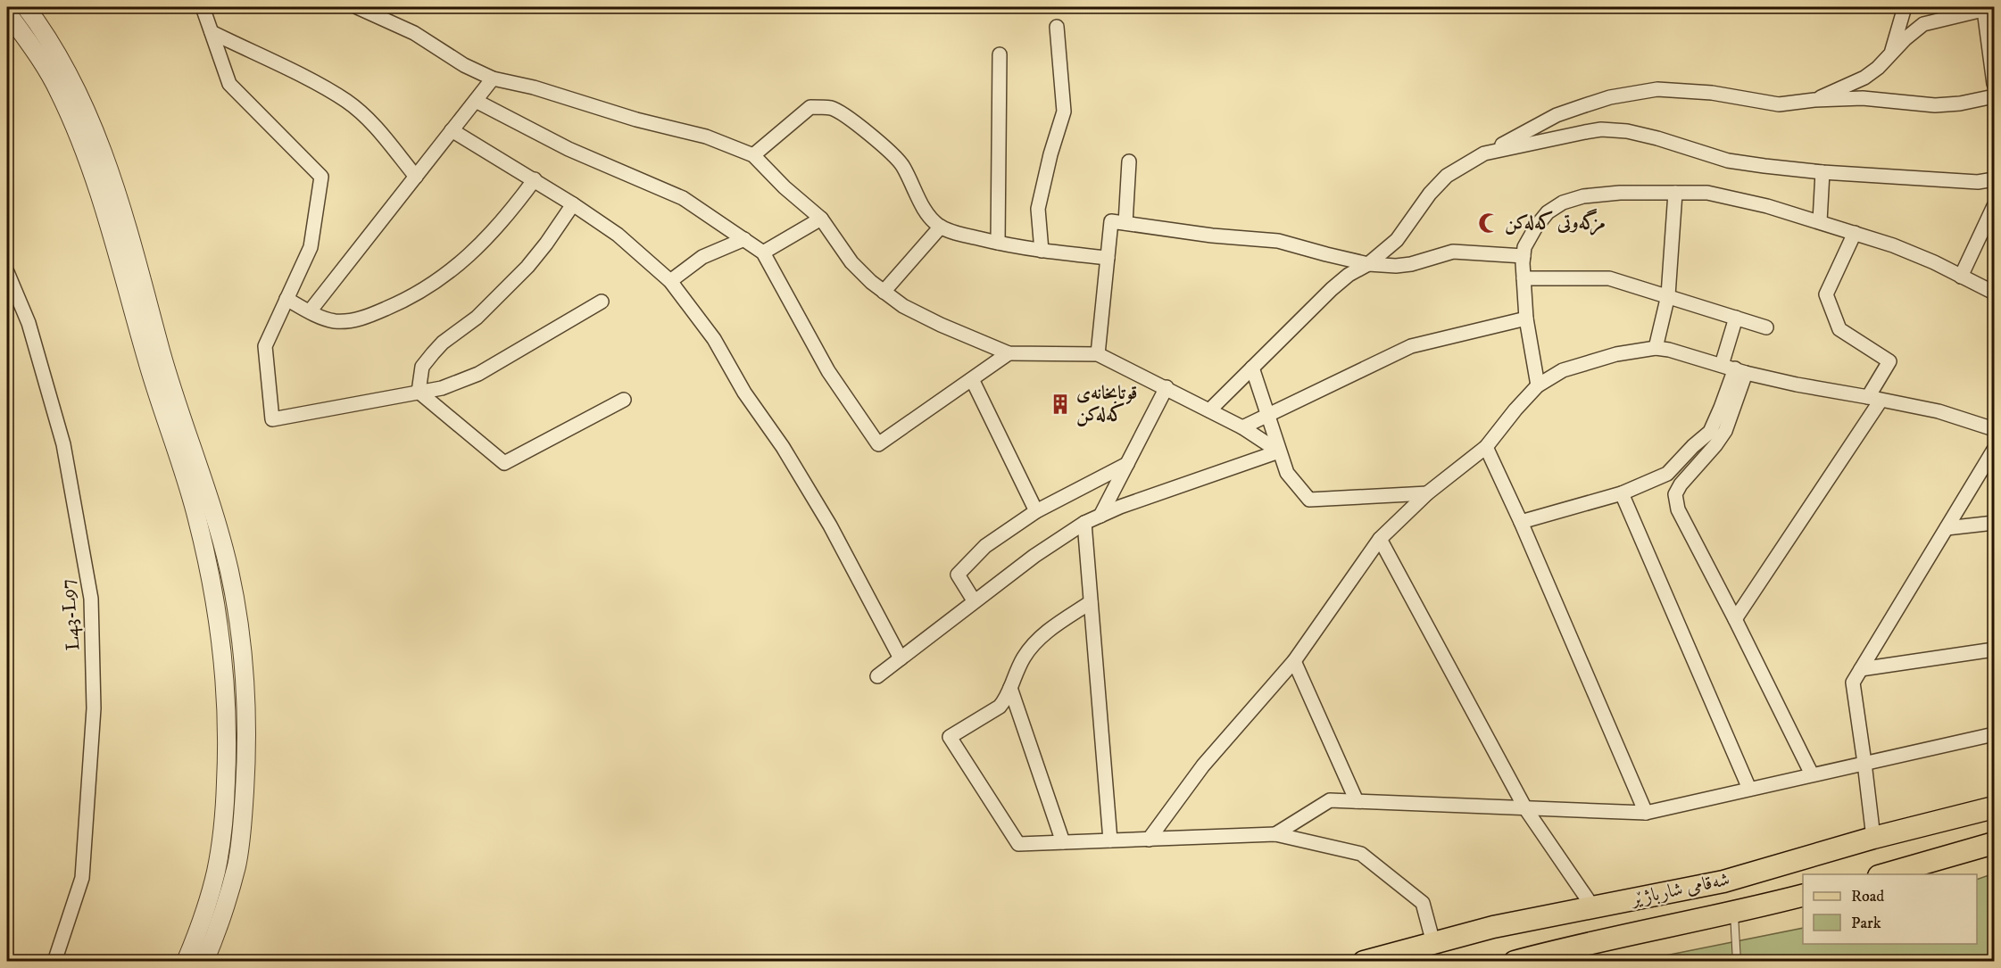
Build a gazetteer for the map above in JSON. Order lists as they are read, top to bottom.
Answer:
{
  "streets": {
    "main road": ["شەقامی شارباژێر"],
    "street": ["L43-L97"]
  },
  "places": {
    "mosque": ["مزگەوتی کەلەکن"],
    "building": ["قوتابخانەی کەلەکن"]
  },
  "legend": ["Road", "Park"]
}
